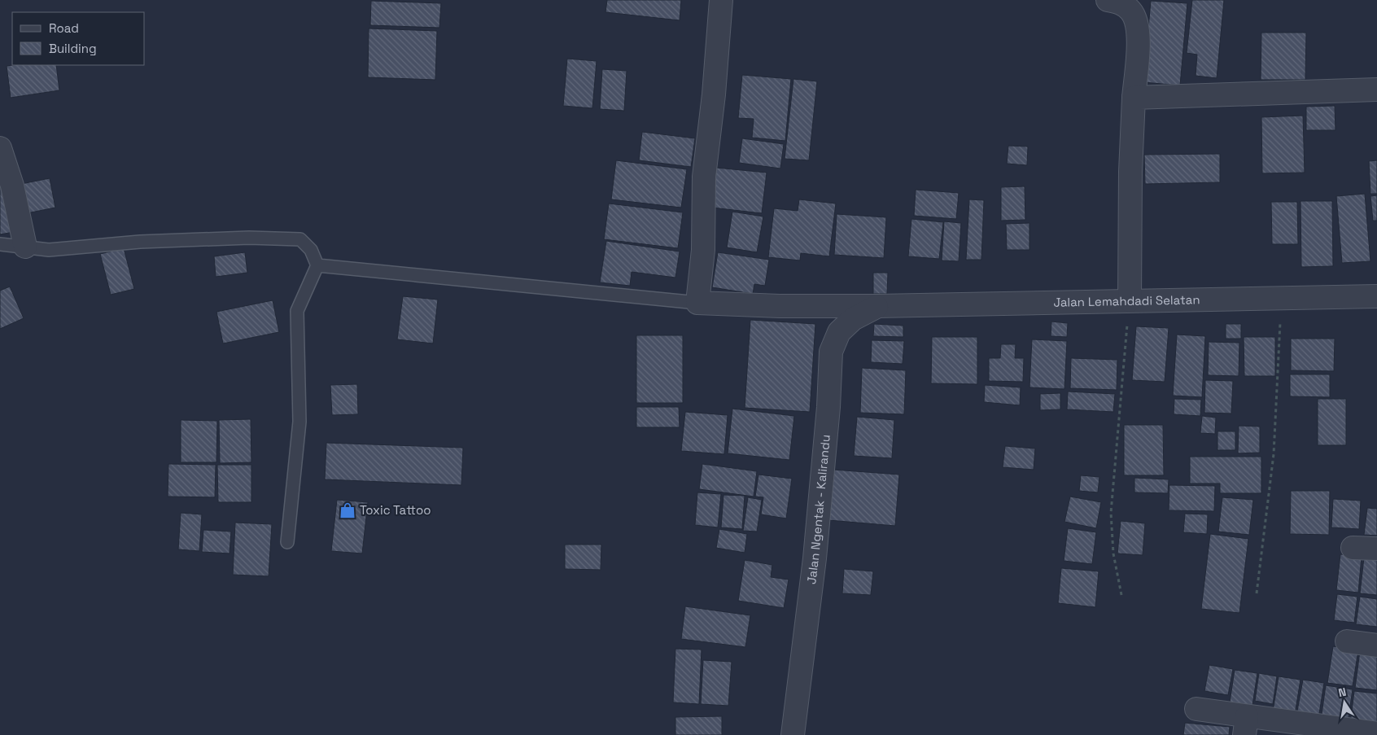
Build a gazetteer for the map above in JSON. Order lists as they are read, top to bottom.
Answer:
{
  "streets": {
    "street": ["Jalan Lemahdadi Selatan", "Jalan Ngentak - Kalirandu"]
  },
  "crossings": [
    ["Jalan Lemahdadi Selatan", "Jalan Ngentak - Kalirandu"]
  ],
  "places": {
    "shop": ["Toxic Tattoo"]
  },
  "legend": ["Road", "Building"],
  "north": "top"
}
